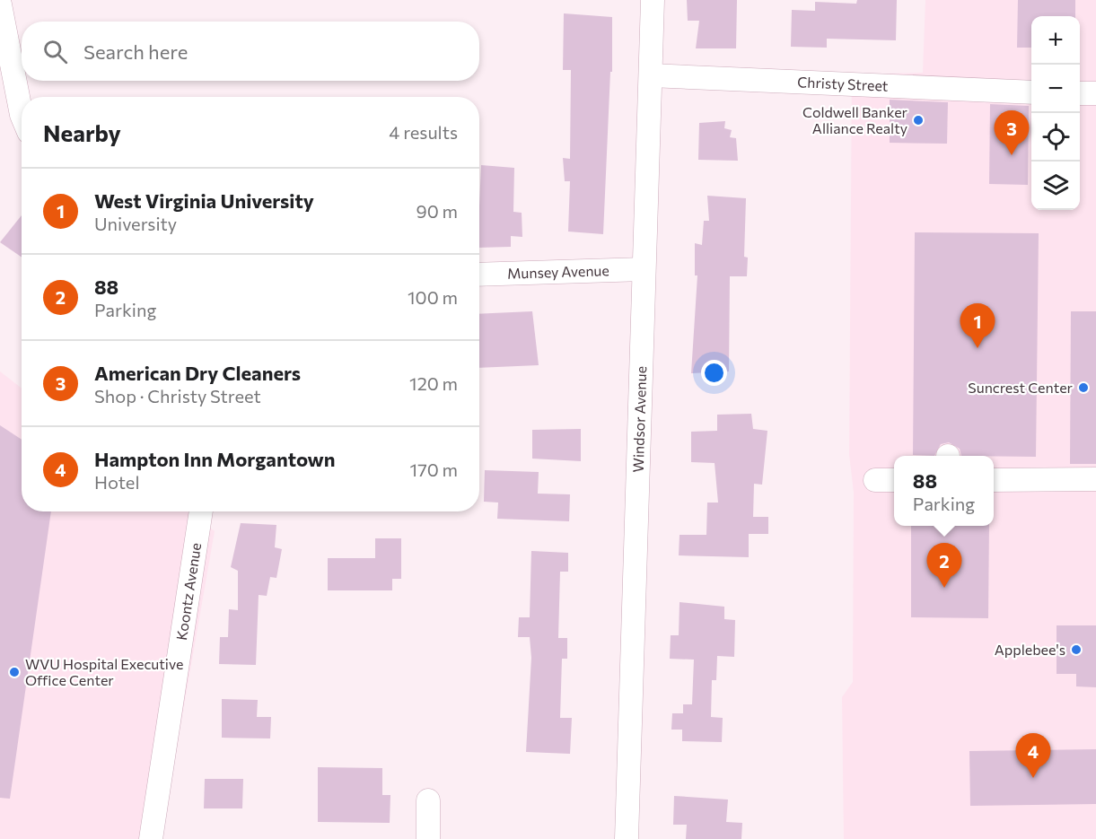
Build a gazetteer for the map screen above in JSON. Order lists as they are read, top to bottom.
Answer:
{
  "streets": {
    "street": [
      "Christy Street",
      "Munsey Avenue",
      "Windsor Avenue",
      "Koontz Avenue"
    ]
  },
  "crossings": [
    ["Christy Street", "Windsor Avenue"],
    ["Munsey Avenue", "Windsor Avenue"]
  ],
  "places": [
    "Coldwell Banker Alliance Realty",
    "Suncrest Center",
    "Applebee's",
    "WVU Hospital Executive Office Center"
  ],
  "page": {
    "map_buttons": ["+", "−"],
    "search": "Search here",
    "heading": ["Nearby", "4 results"],
    "pins": [
      "3",
      "1",
      "2",
      "4"
    ],
    "list": [
      {
        "mark": "1",
        "name": "West Virginia University",
        "note": "University",
        "value": "90 m"
      },
      {
        "mark": "2",
        "name": "88",
        "note": "Parking",
        "value": "100 m"
      },
      {
        "mark": "3",
        "name": "American Dry Cleaners",
        "note": "Shop · Christy Street",
        "value": "120 m"
      },
      {
        "mark": "4",
        "name": "Hampton Inn Morgantown",
        "note": "Hotel",
        "value": "170 m"
      }
    ],
    "popup": ["88", "Parking"]
  }
}
